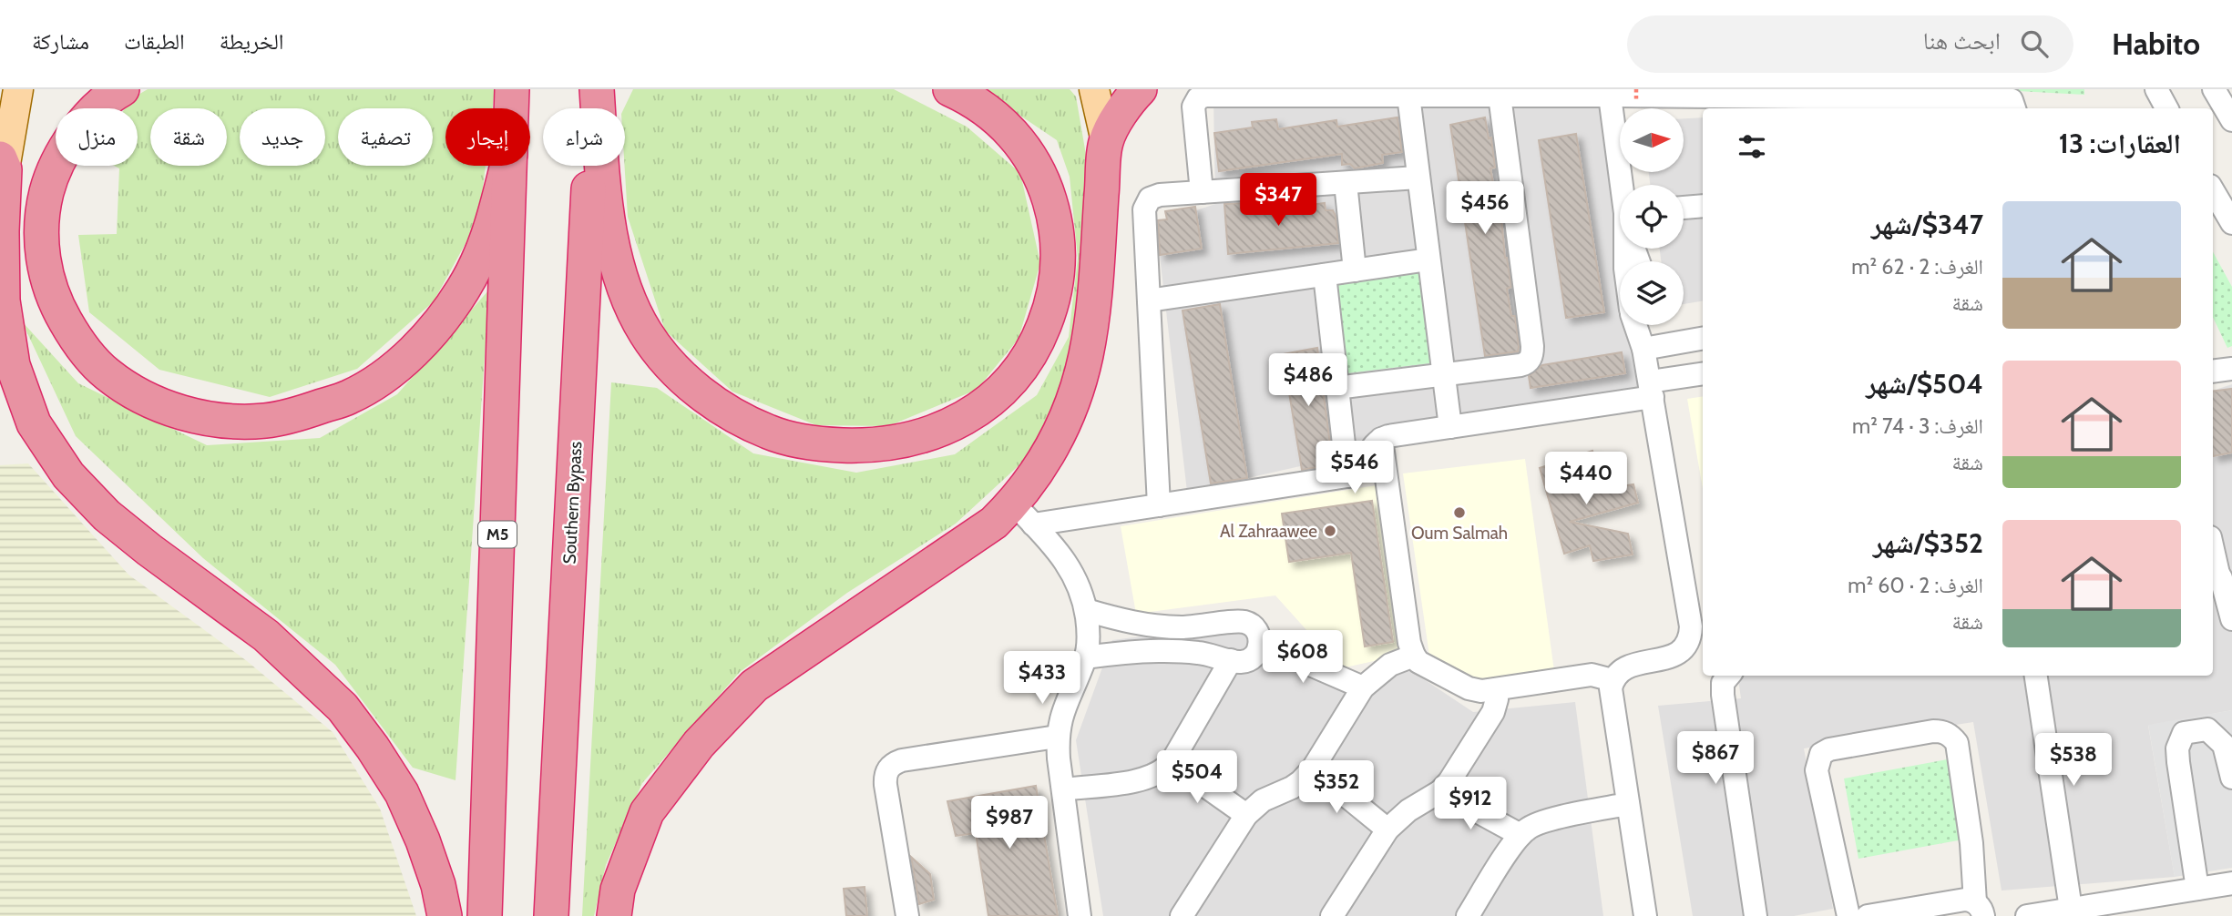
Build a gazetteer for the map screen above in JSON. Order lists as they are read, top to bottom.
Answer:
{
  "streets": {
    "highway": ["Southern Bypass", "M5"]
  },
  "places": ["Oum Salmah", "Al Zahraawee"],
  "north": "right",
  "page": {
    "header": "Habito",
    "search": "ابحث هنا",
    "nav": ["الخريطة", "الطبقات", "مشاركة"],
    "chip": [
      "شراء",
      "إيجار",
      "تصفية",
      "جديد",
      "شقة",
      "منزل"
    ],
    "heading": "العقارات: 13",
    "price": [
      "$347",
      "$456",
      "$486",
      "$546",
      "$440",
      "$608",
      "$433",
      "$867",
      "$538",
      "$504",
      "$352",
      "$912",
      "$987"
    ],
    "list": [
      {
        "name": "$347/شهر",
        "note": "الغرف: 2 · 62 m² · شقة"
      },
      {
        "name": "$504/شهر",
        "note": "الغرف: 3 · 74 m² · شقة"
      },
      {
        "name": "$352/شهر",
        "note": "الغرف: 2 · 60 m² · شقة"
      }
    ]
  }
}
